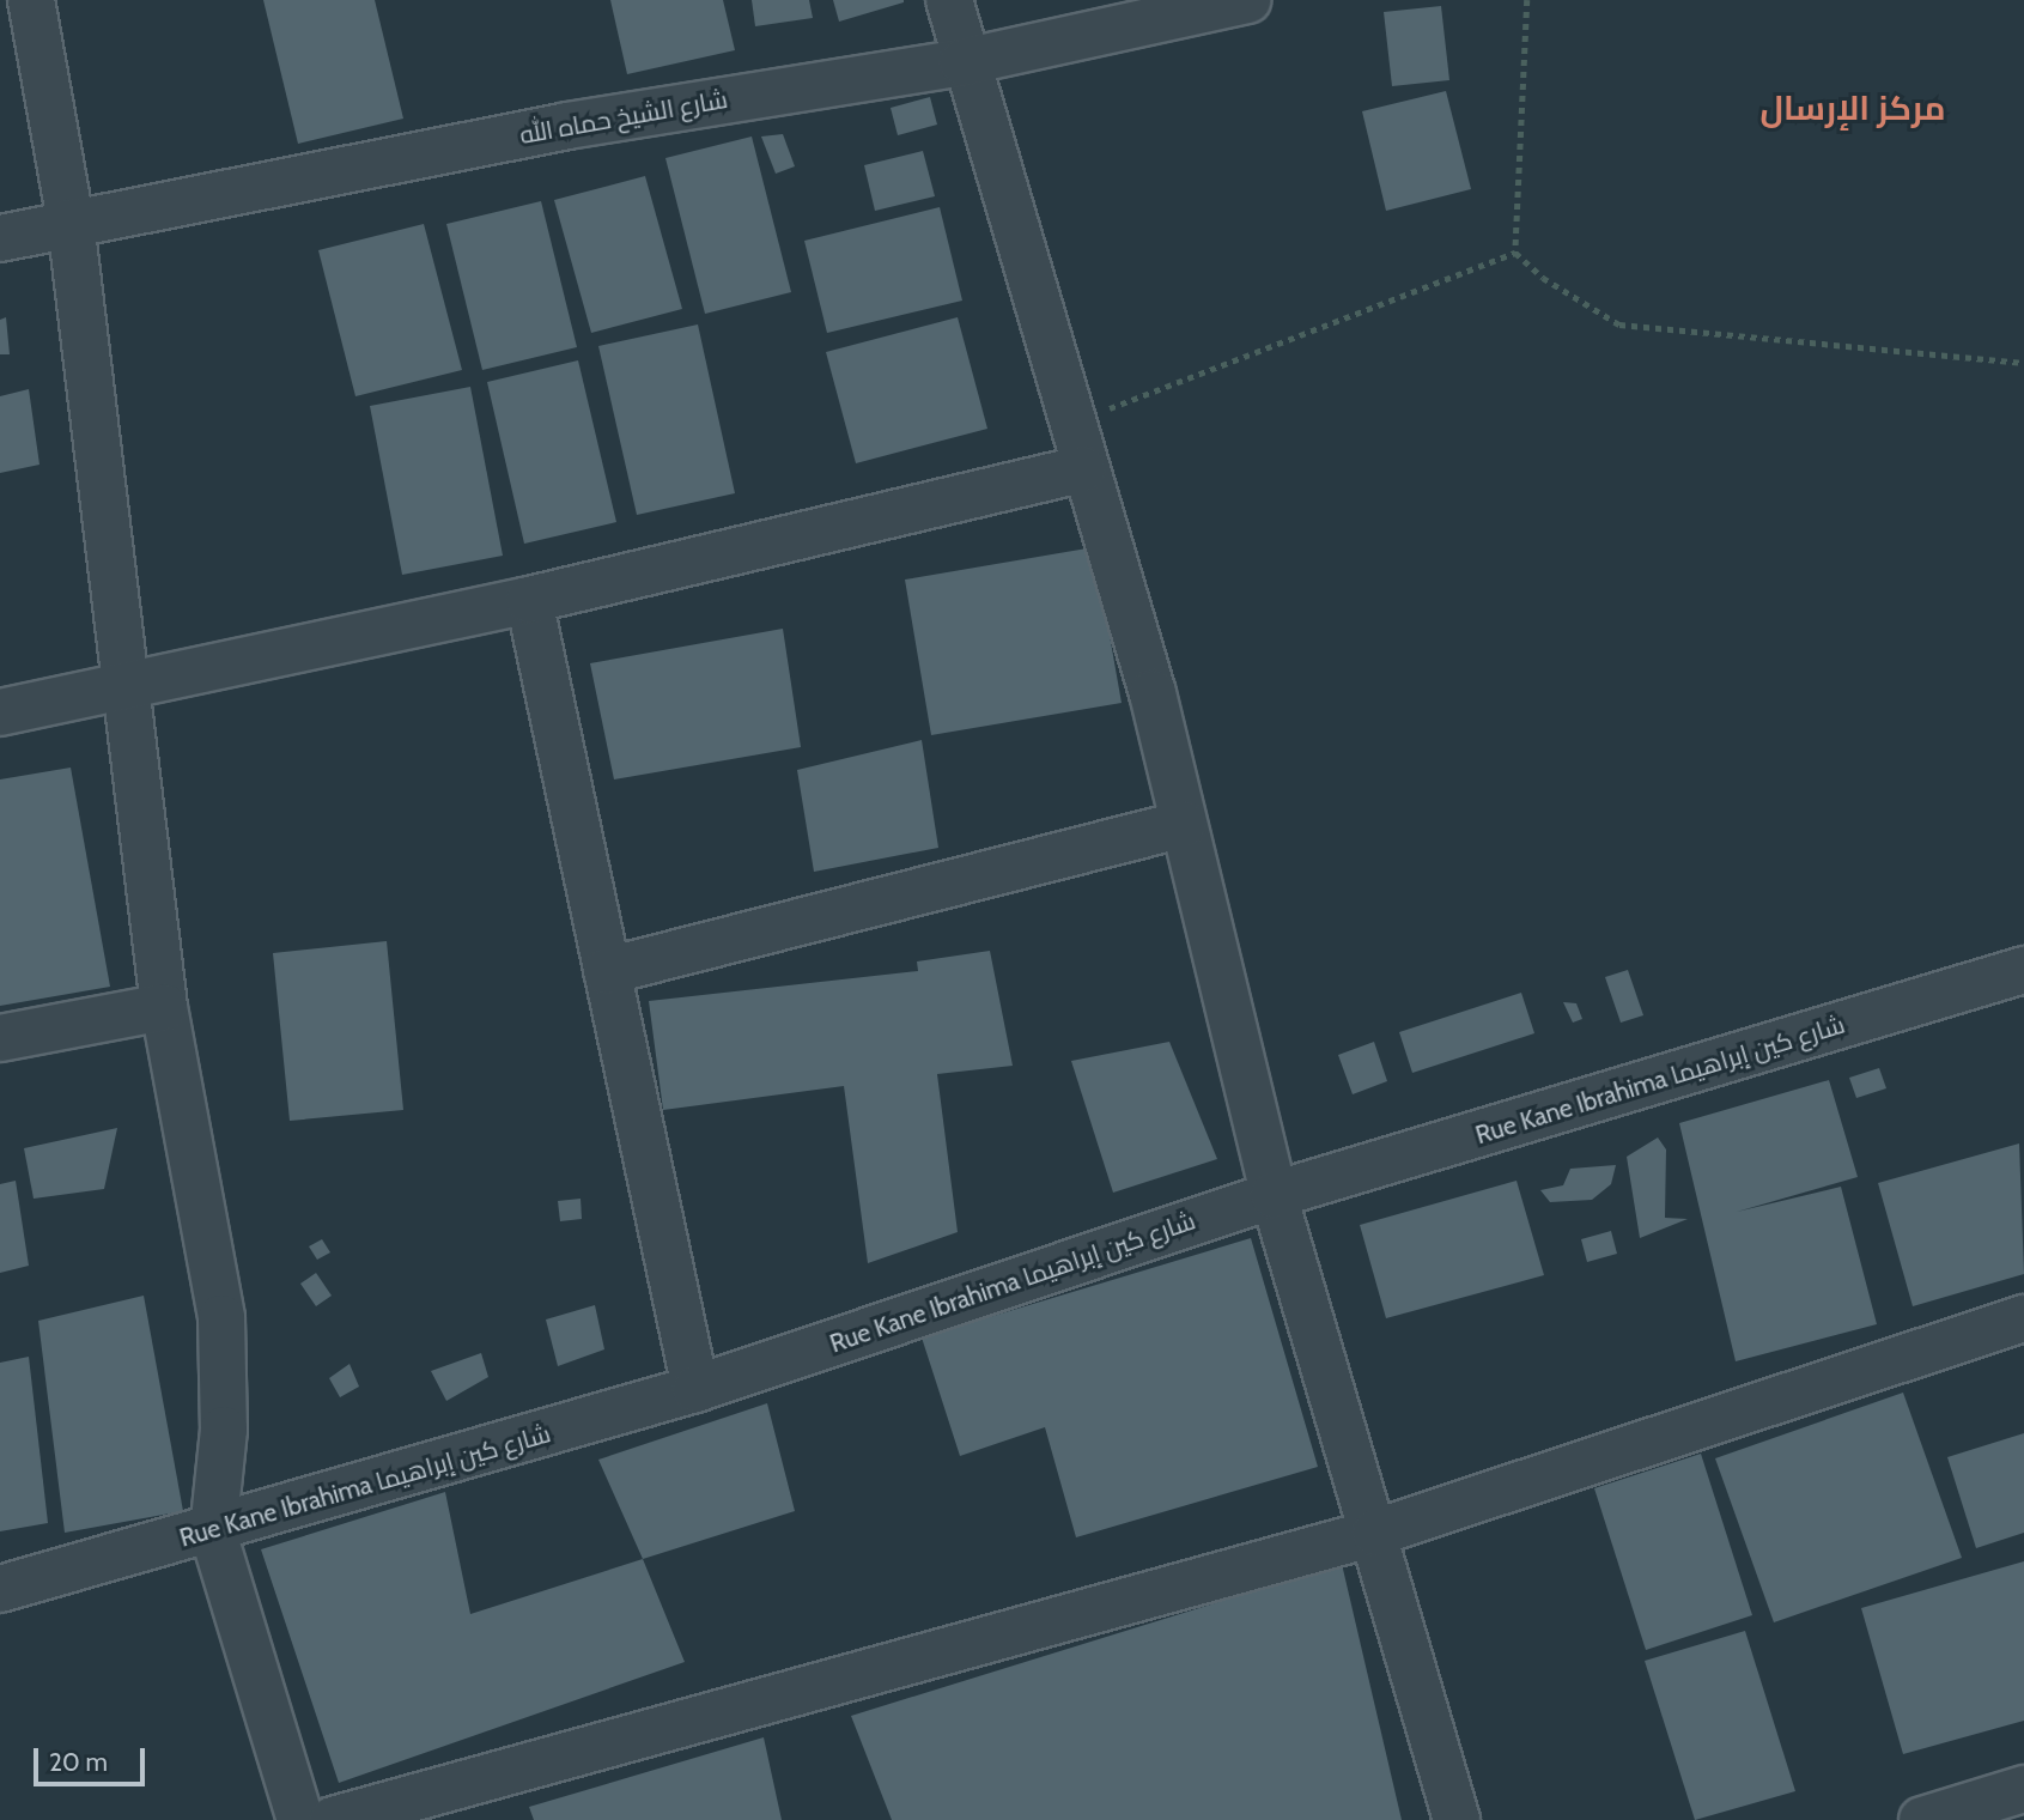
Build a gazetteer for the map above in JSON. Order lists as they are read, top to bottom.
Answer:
{
  "streets": {
    "street": ["شارع الشيخ حماه الله", "Rue Kane Ibrahima شارع كين إبراهيما"]
  },
  "districts": ["مركز الإرسال"],
  "scale_bar": "20 m"
}
